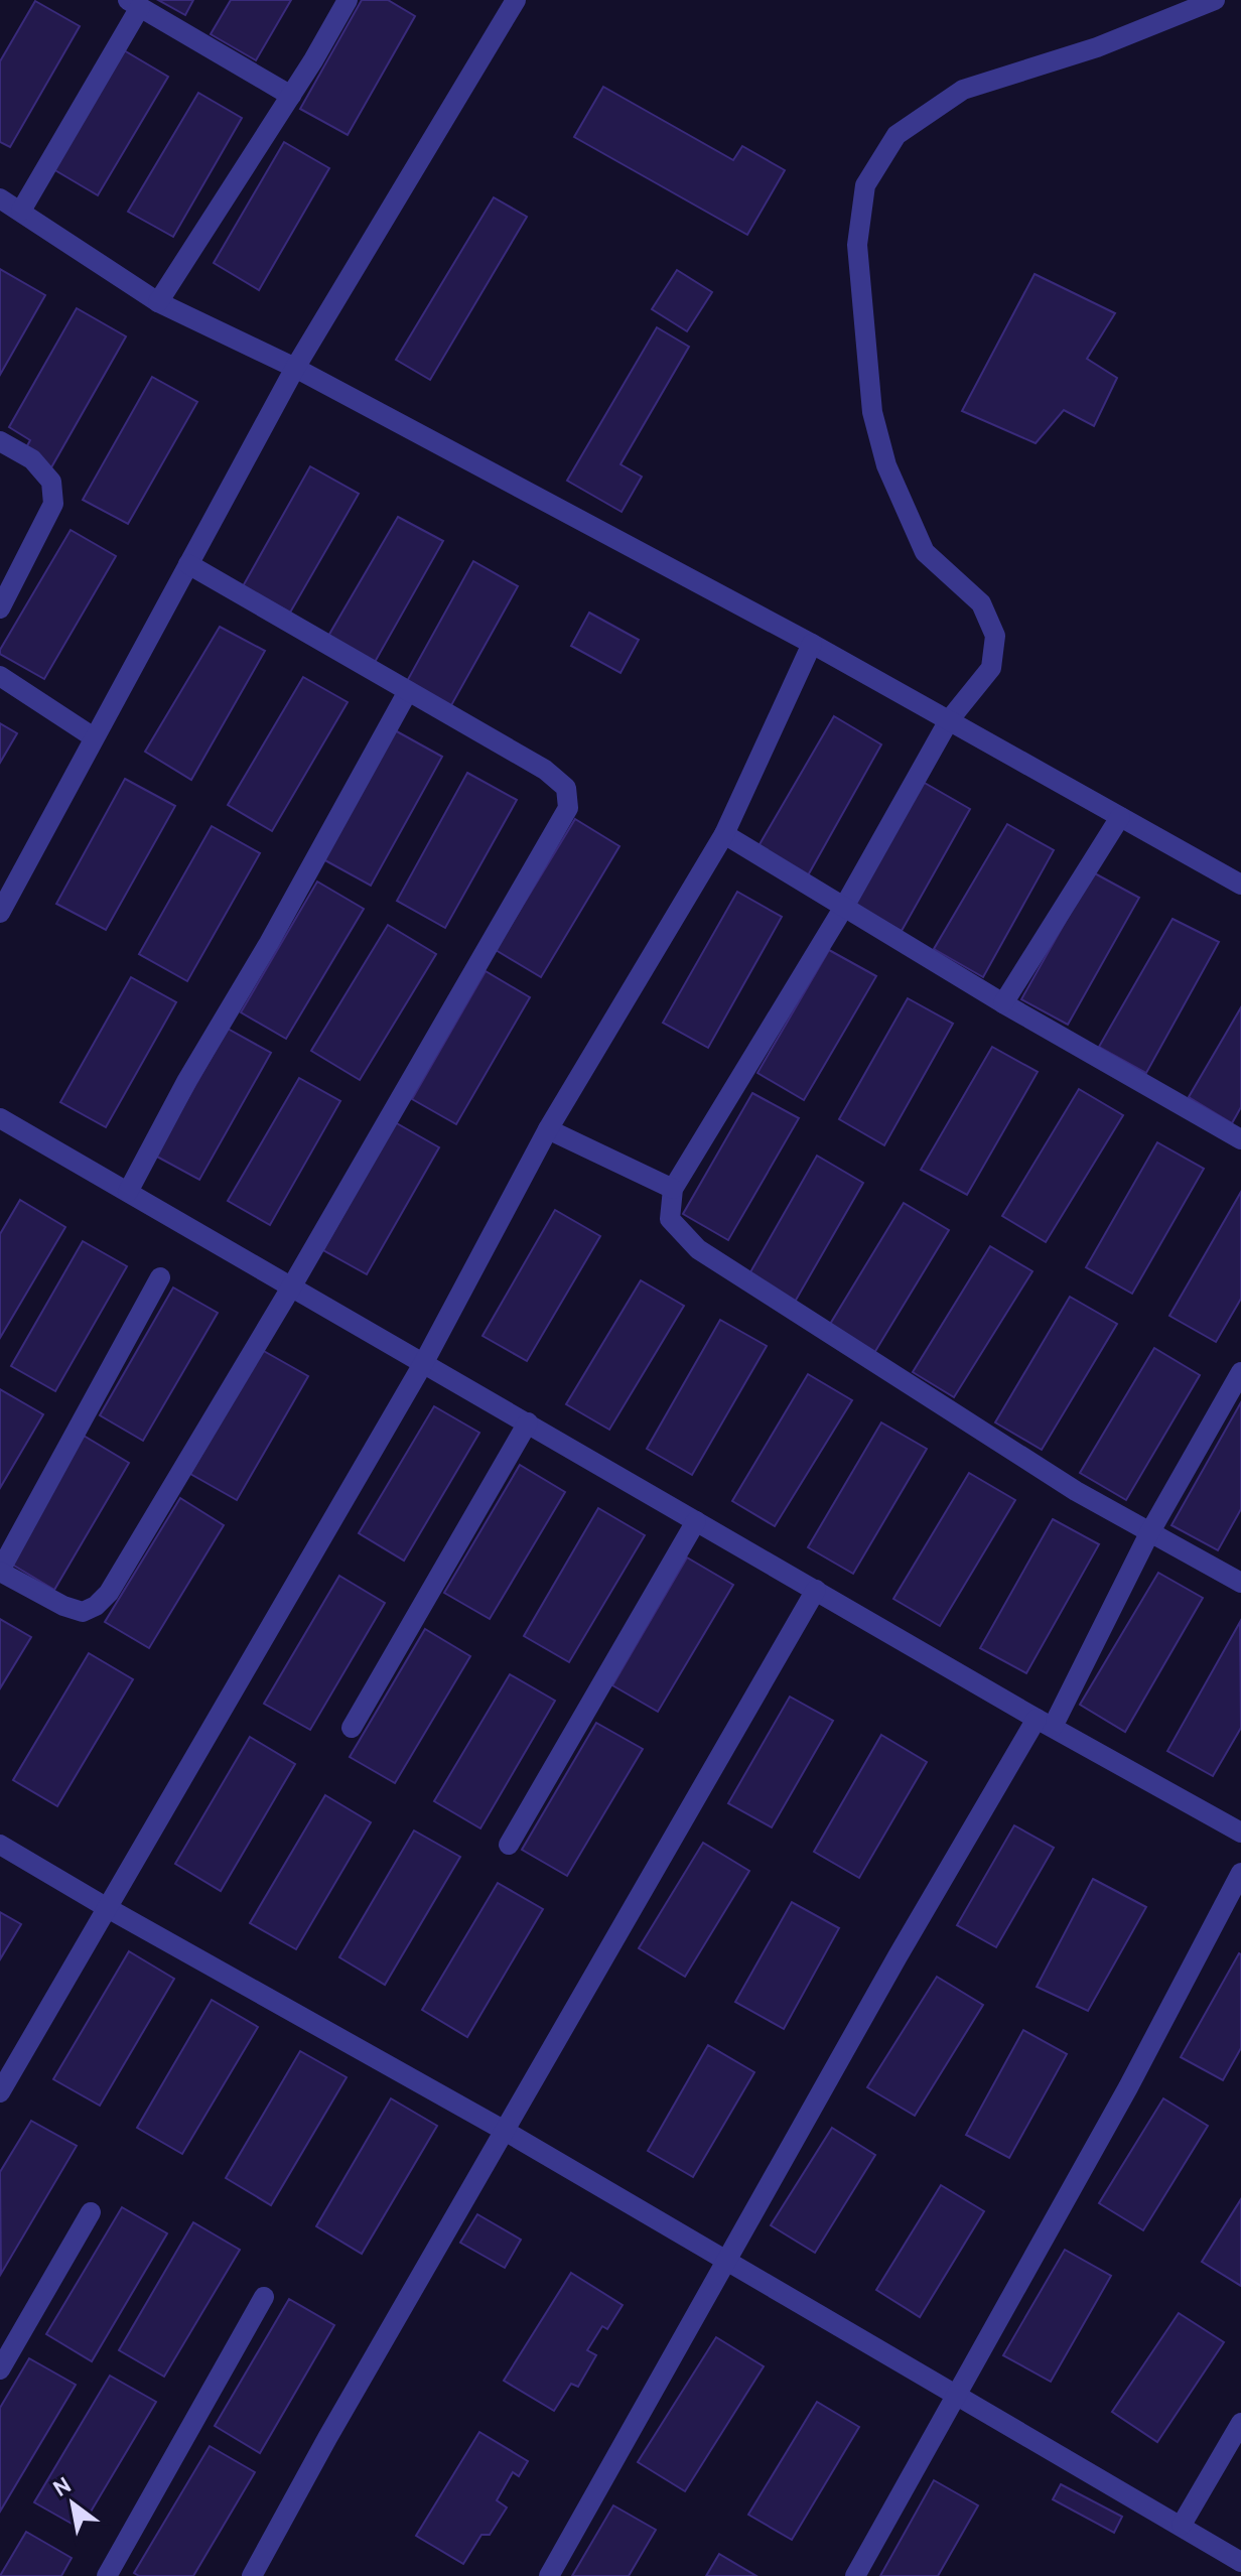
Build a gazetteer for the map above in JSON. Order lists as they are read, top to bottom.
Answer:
{
  "north": "top left"
}
